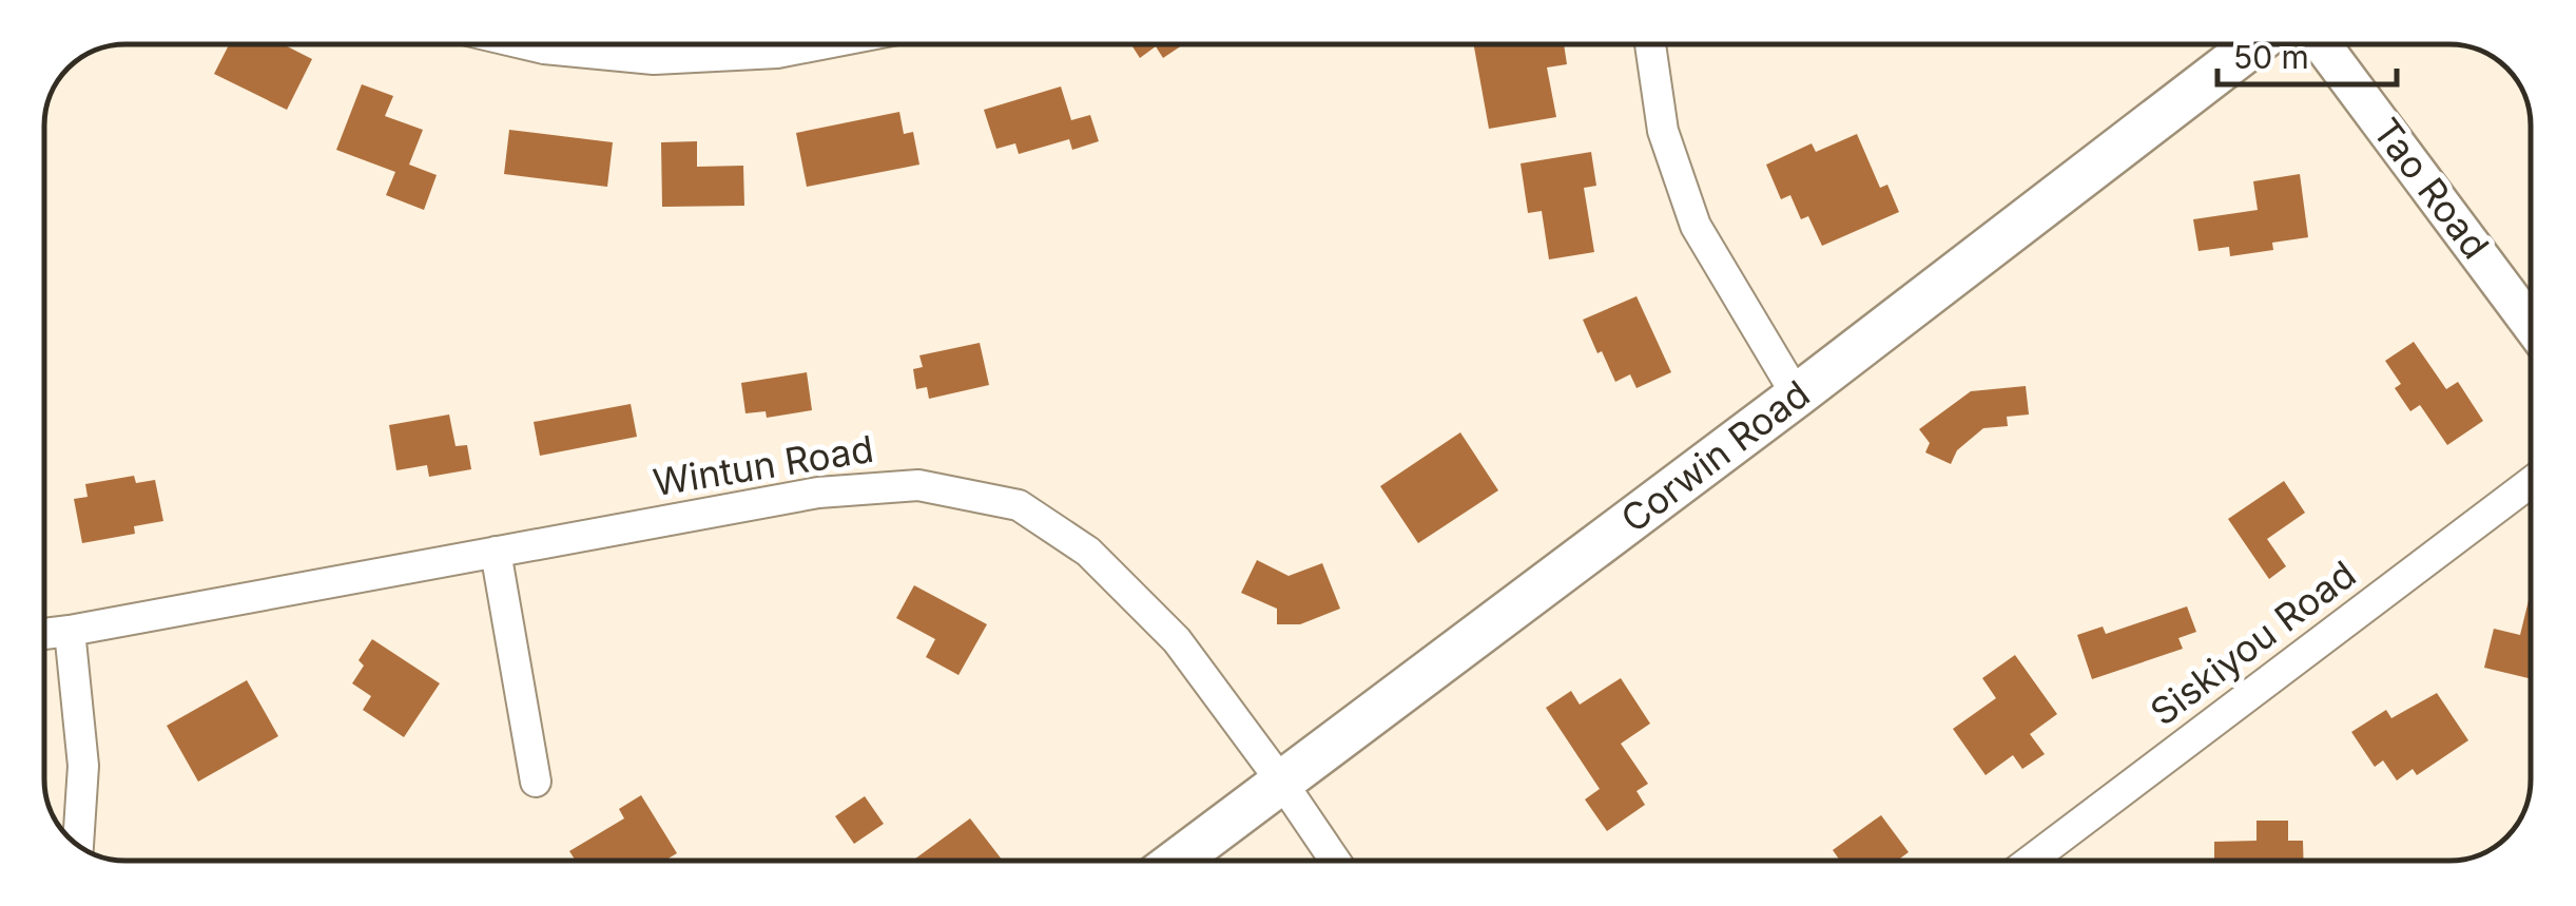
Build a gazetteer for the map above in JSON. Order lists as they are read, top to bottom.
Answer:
{
  "streets": {
    "main road": ["Corwin Road"],
    "street": ["Tao Road", "Wintun Road", "Siskiyou Road"]
  },
  "crossings": [
    ["Corwin Road", "Wintun Road"]
  ],
  "scale_bar": "50 m"
}
